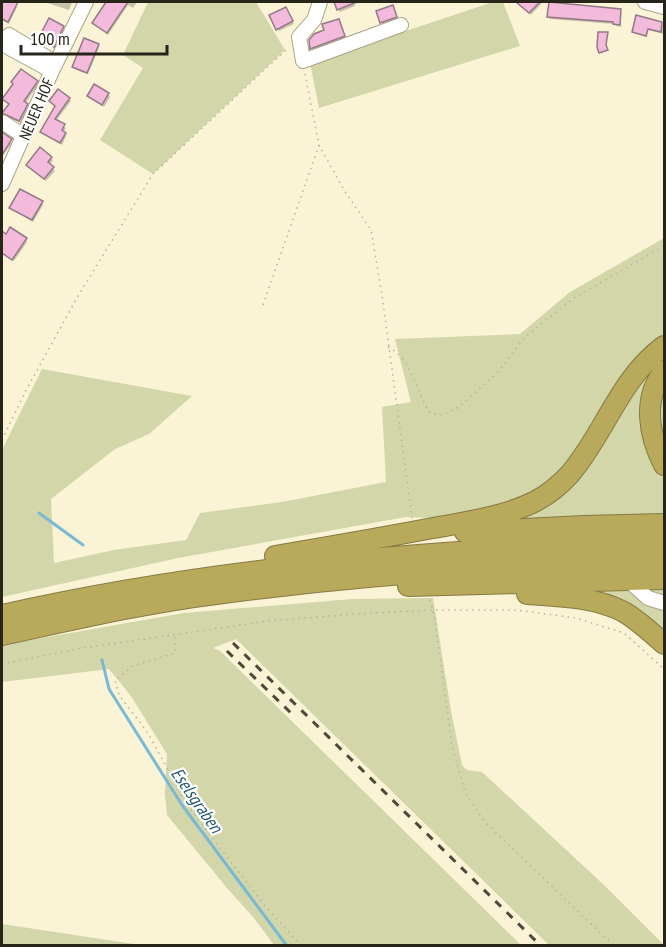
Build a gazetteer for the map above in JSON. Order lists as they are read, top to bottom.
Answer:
{
  "streets": {
    "street": ["NEUER HOF"]
  },
  "water": ["Eselsgraben"],
  "scale_bar": "100 m"
}
